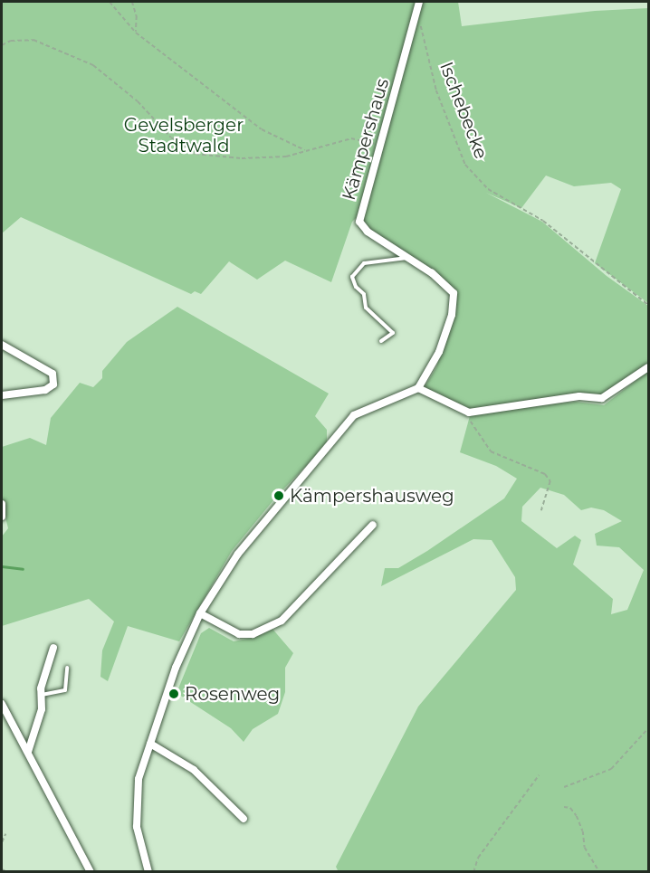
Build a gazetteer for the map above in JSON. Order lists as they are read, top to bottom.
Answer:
{
  "streets": {
    "street": ["Kämpershaus"],
    "path": ["Ischebecke"]
  },
  "crossings": [
    ["Ischebecke", "Kämpershaus"]
  ],
  "parks": ["Gevelsberger Stadtwald"],
  "places": ["Kämpershausweg", "Rosenweg"]
}
